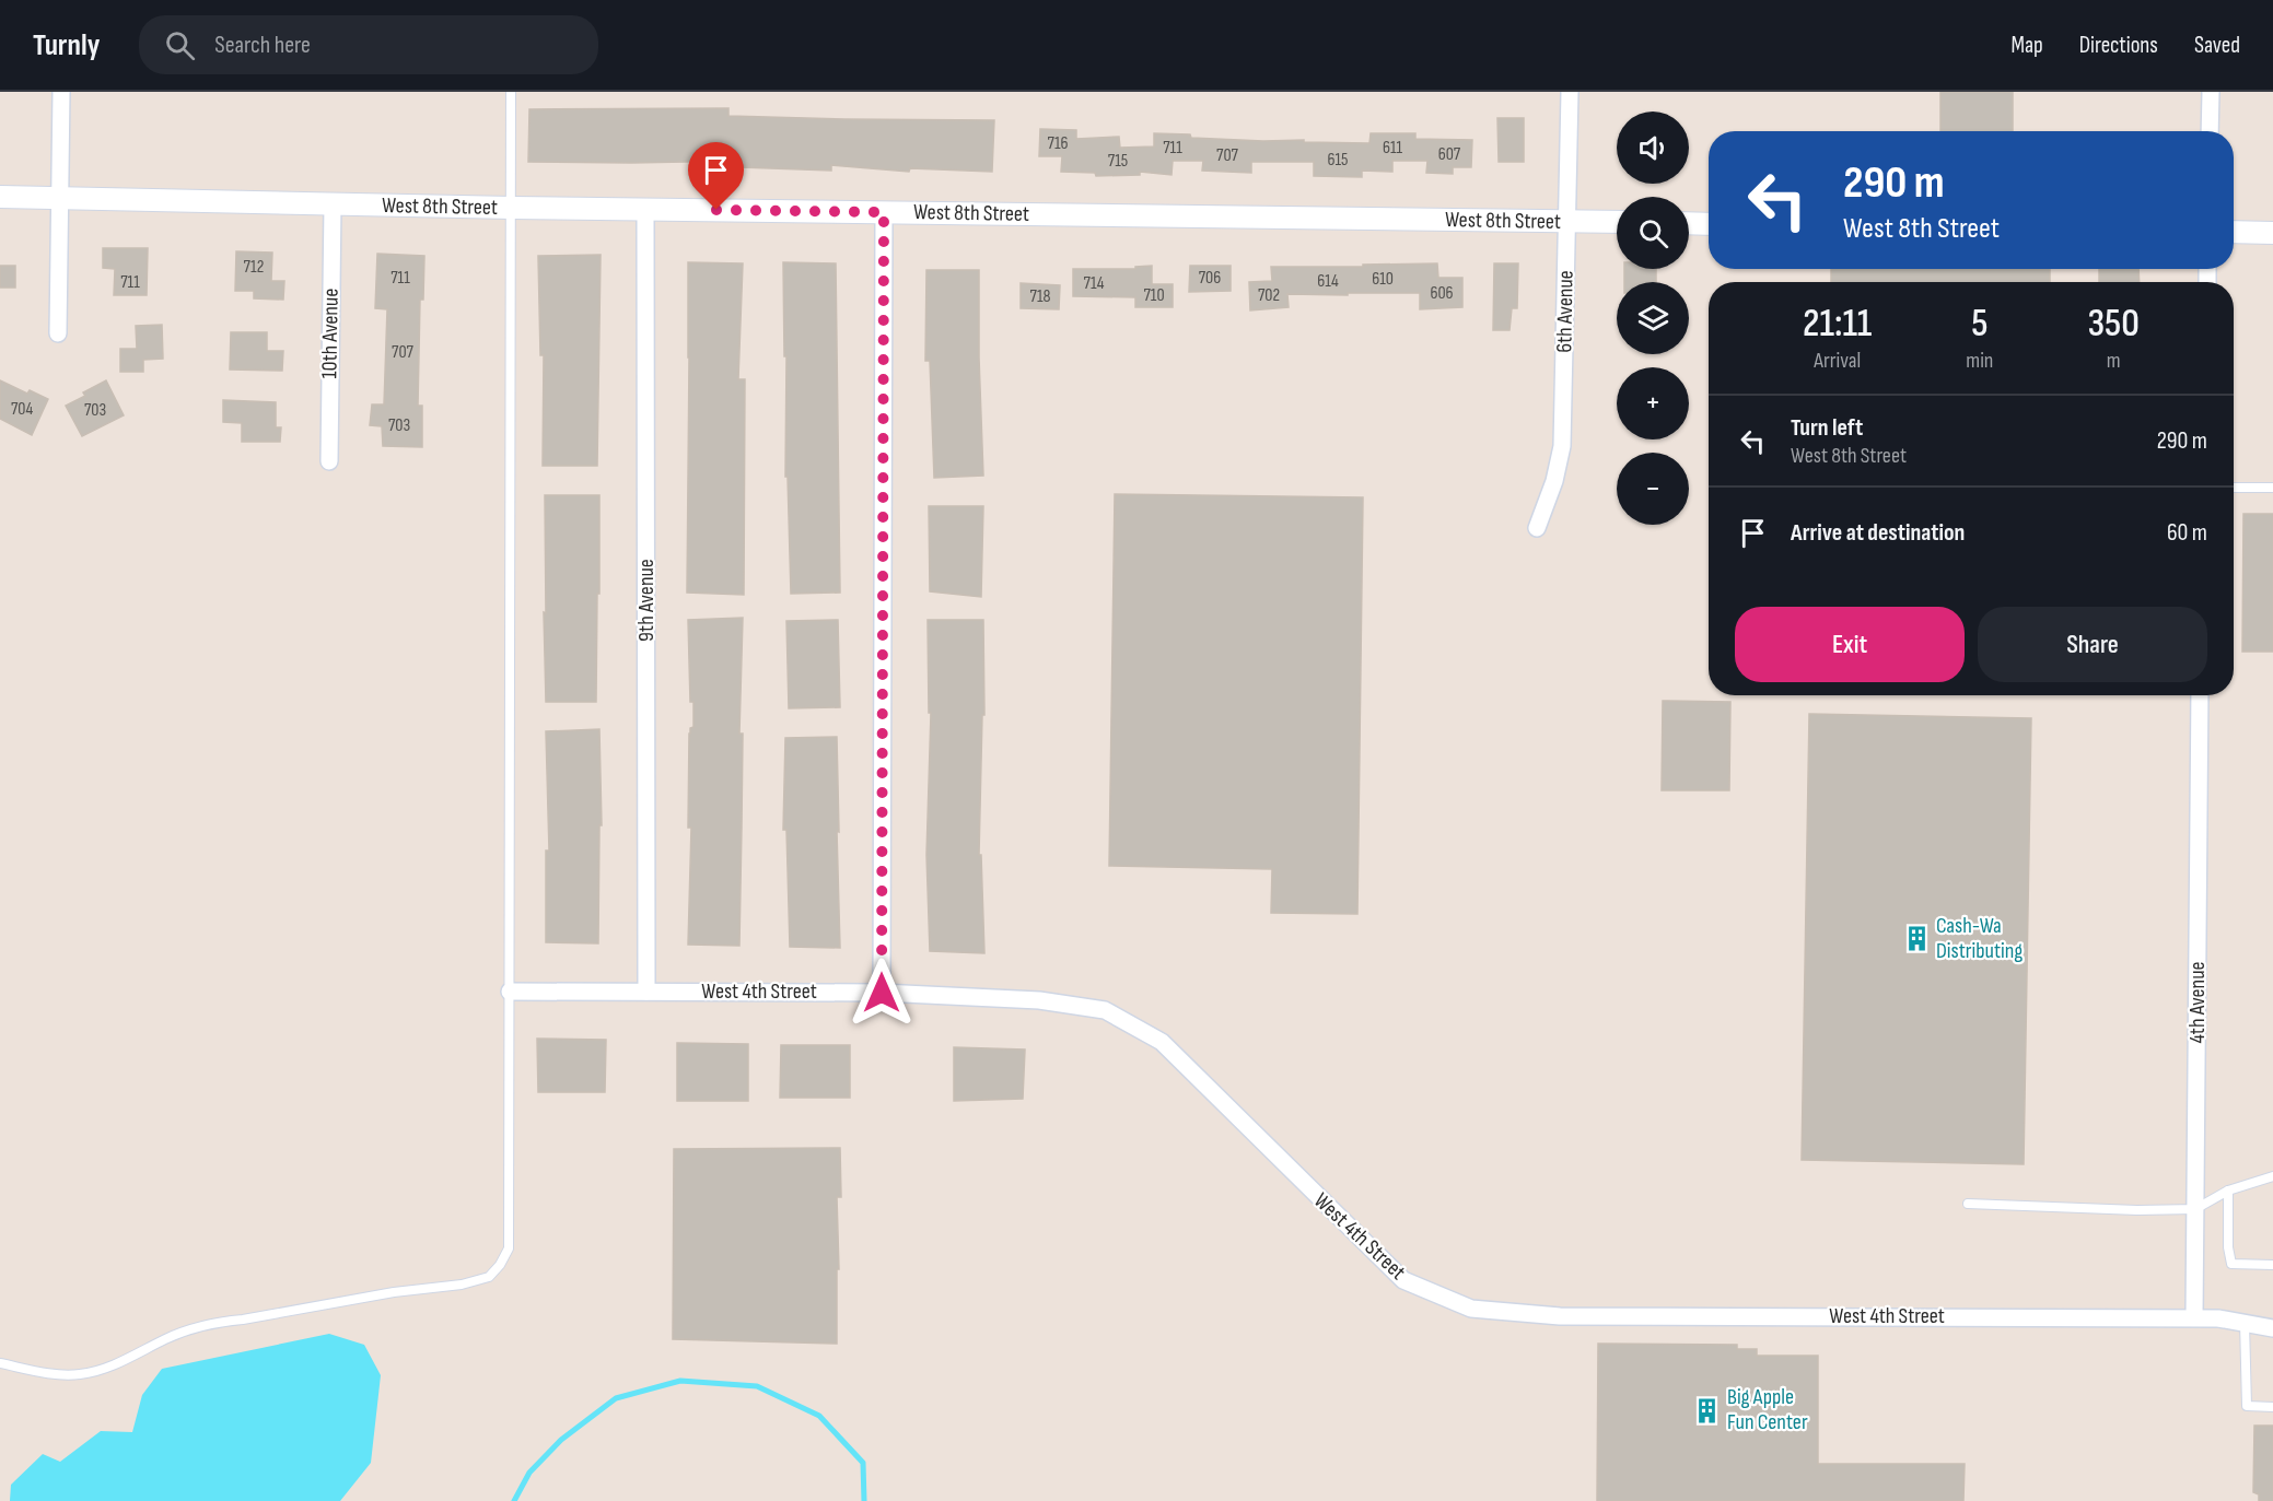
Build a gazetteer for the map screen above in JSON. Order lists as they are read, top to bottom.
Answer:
{
  "streets": {
    "street": [
      "West 8th Street",
      "6th Avenue",
      "10th Avenue",
      "9th Avenue",
      "West 4th Street",
      "4th Avenue"
    ]
  },
  "crossings": [
    ["West 8th Street", "6th Avenue"],
    ["West 8th Street", "10th Avenue"],
    ["West 8th Street", "9th Avenue"],
    ["9th Avenue", "West 4th Street"],
    ["West 4th Street", "4th Avenue"]
  ],
  "places": {
    "building": ["Cash-Wa Distributing", "Big Apple Fun Center"]
  },
  "house_numbers": [
    "716",
    "711",
    "611",
    "607",
    "707",
    "615",
    "715",
    "712",
    "711",
    "706",
    "610",
    "614",
    "711",
    "714",
    "606",
    "710",
    "702",
    "718",
    "707",
    "704",
    "703",
    "703"
  ],
  "page": {
    "header": "Turnly",
    "search": "Search here",
    "nav": ["Map", "Directions", "Saved"],
    "map_buttons": ["+", "−"],
    "turn": ["290 m", "West 8th Street"],
    "eta": [
      "21:11",
      "Arrival",
      "5",
      "min",
      "350",
      "m"
    ],
    "list": [
      {
        "name": "Turn left",
        "note": "West 8th Street",
        "value": "290 m"
      },
      {
        "name": "Arrive at destination",
        "value": "60 m"
      }
    ],
    "buttons": ["Exit", "Share"]
  }
}
